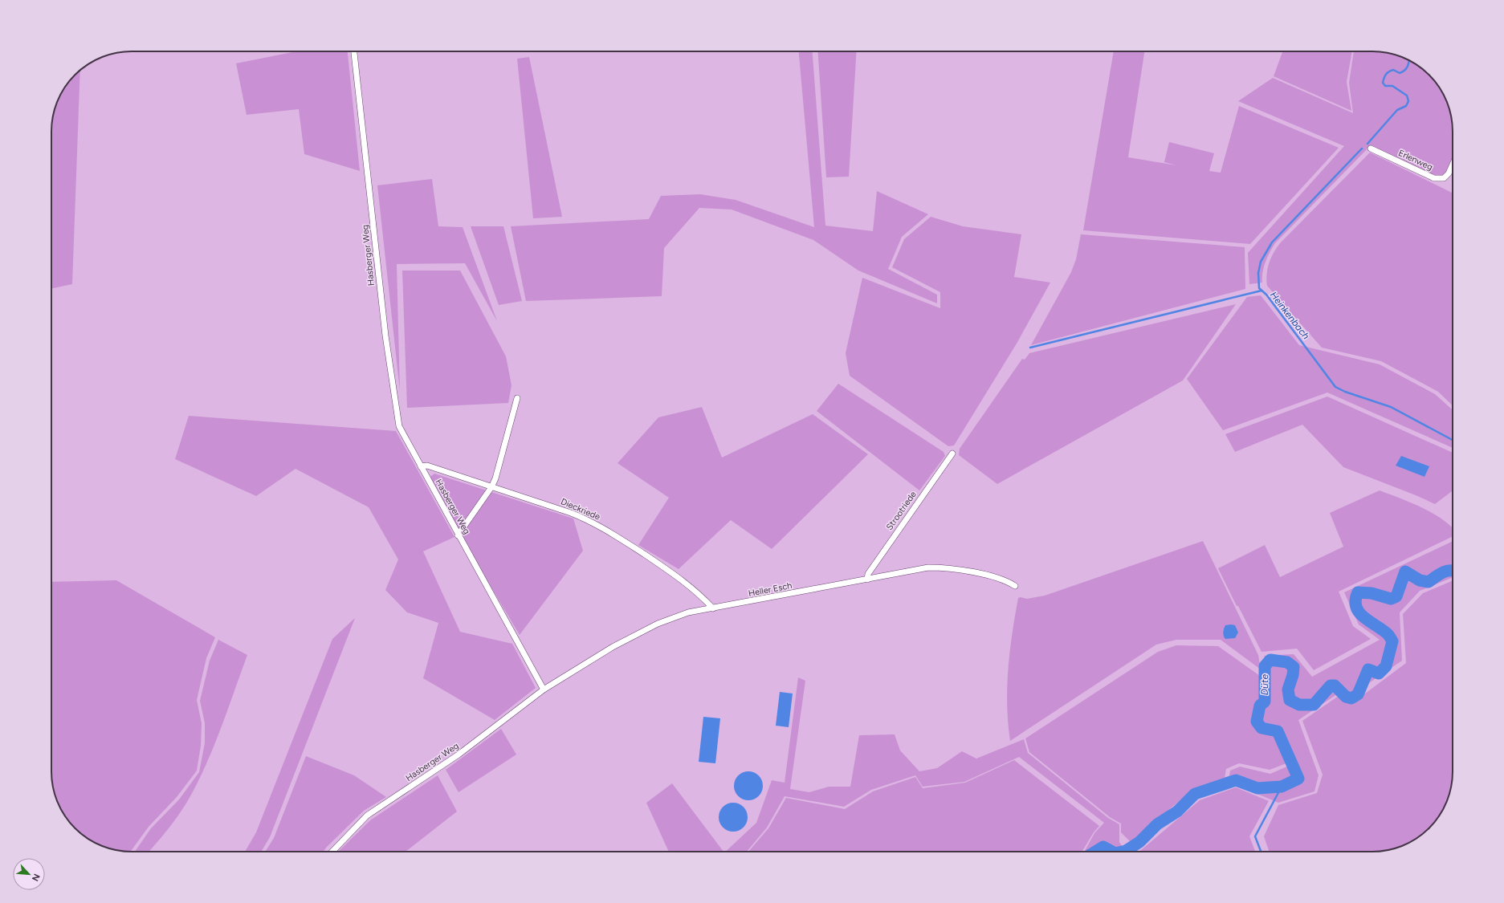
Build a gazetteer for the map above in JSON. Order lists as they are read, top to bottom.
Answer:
{
  "streets": {
    "street": [
      "Erlenweg",
      "Hasberger Weg",
      "Dieckriede",
      "Strootriede",
      "Heller Esch"
    ]
  },
  "crossings": [
    ["Hasberger Weg", "Dieckriede"],
    ["Hasberger Weg", "Heller Esch"],
    ["Dieckriede", "Heller Esch"],
    ["Strootriede", "Heller Esch"]
  ],
  "water": ["Heinkenbach", "Düte"],
  "north": "bottom right"
}
